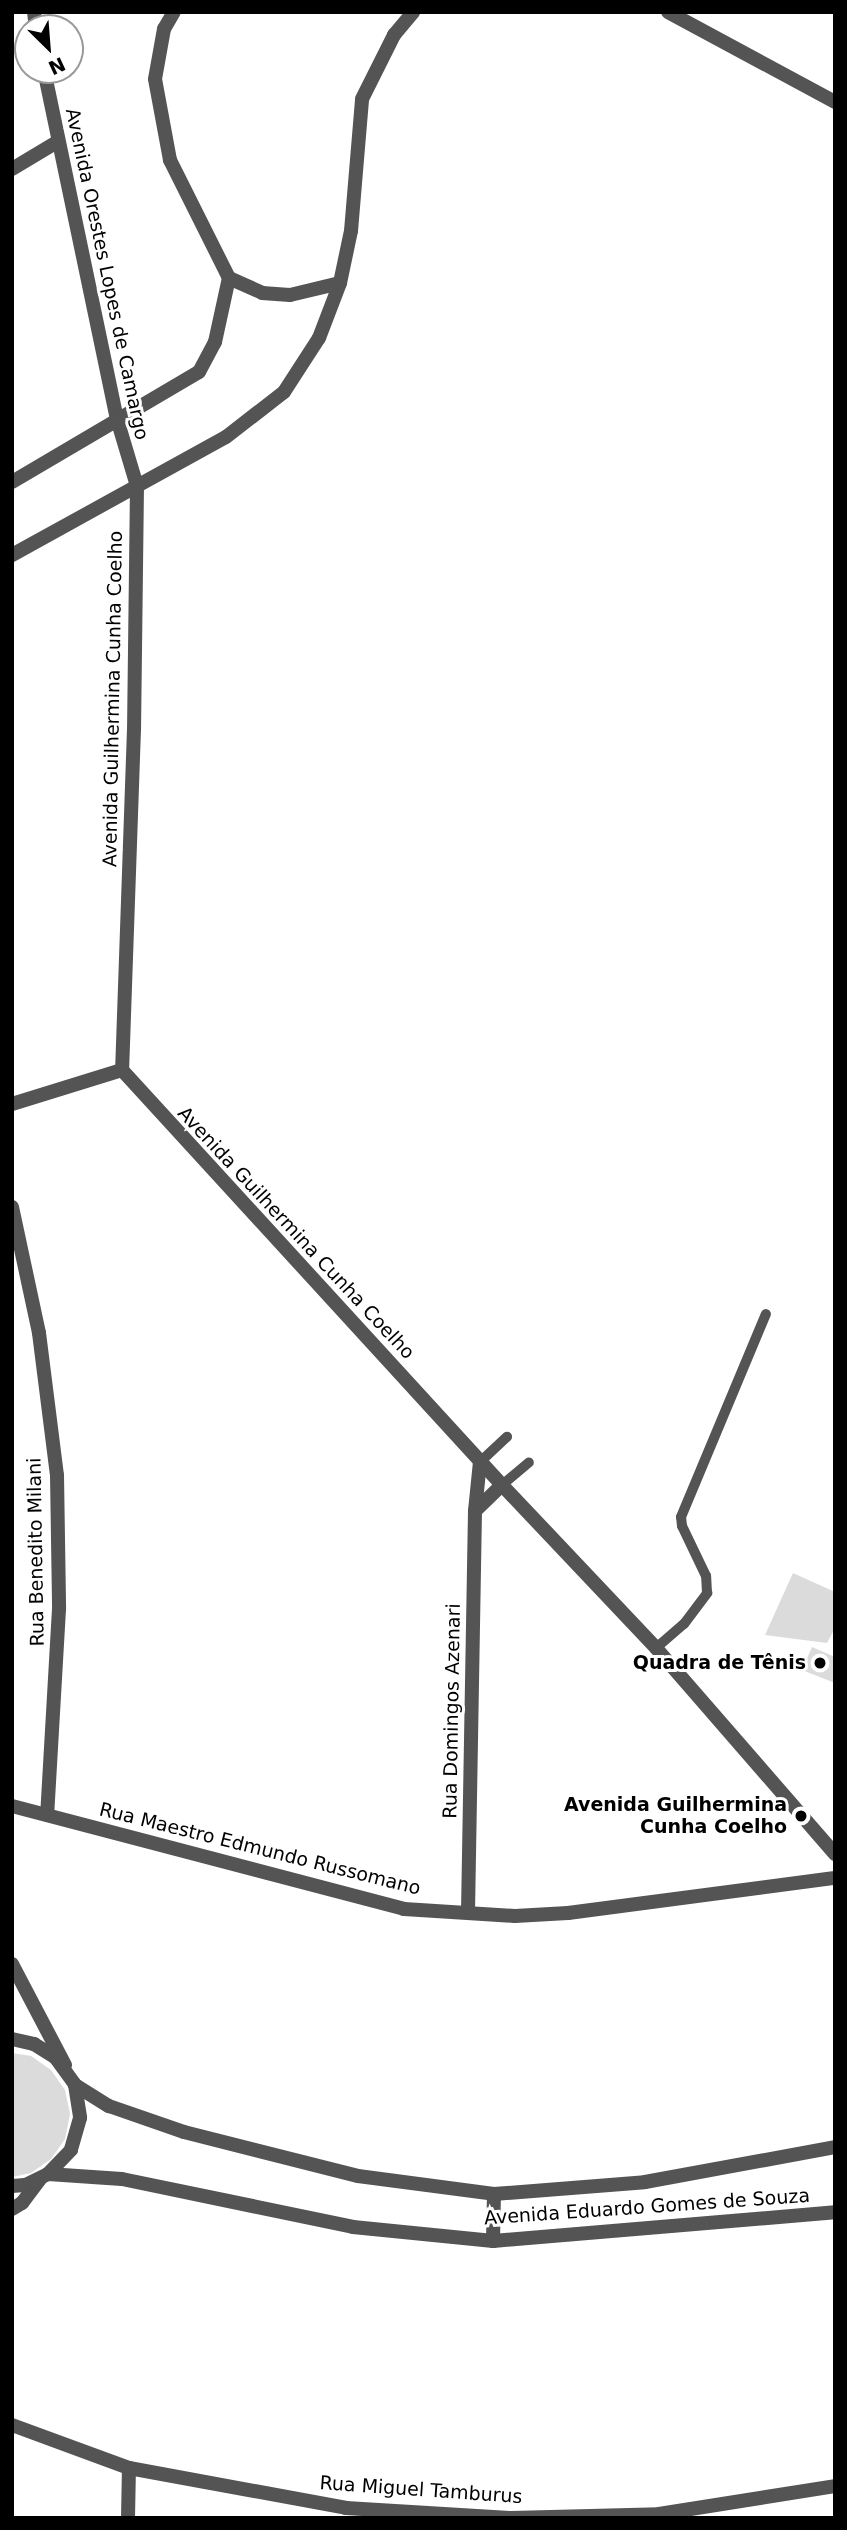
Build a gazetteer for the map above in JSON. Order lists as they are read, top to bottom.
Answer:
{
  "streets": {
    "street": [
      "Avenida Orestes Lopes de Camargo",
      "Avenida Guilhermina Cunha Coelho",
      "Rua Benedito Milani",
      "Rua Domingos Azenari",
      "Rua Maestro Edmundo Russomano",
      "Avenida Eduardo Gomes de Souza",
      "Rua Miguel Tamburus"
    ]
  },
  "crossings": [
    ["Avenida Orestes Lopes de Camargo", "Avenida Guilhermina Cunha Coelho"],
    ["Avenida Guilhermina Cunha Coelho", "Rua Domingos Azenari"],
    ["Rua Benedito Milani", "Rua Maestro Edmundo Russomano"],
    ["Rua Domingos Azenari", "Rua Maestro Edmundo Russomano"]
  ],
  "places": ["Quadra de Tênis", "Avenida Guilhermina Cunha Coelho"],
  "north": "bottom right"
}
